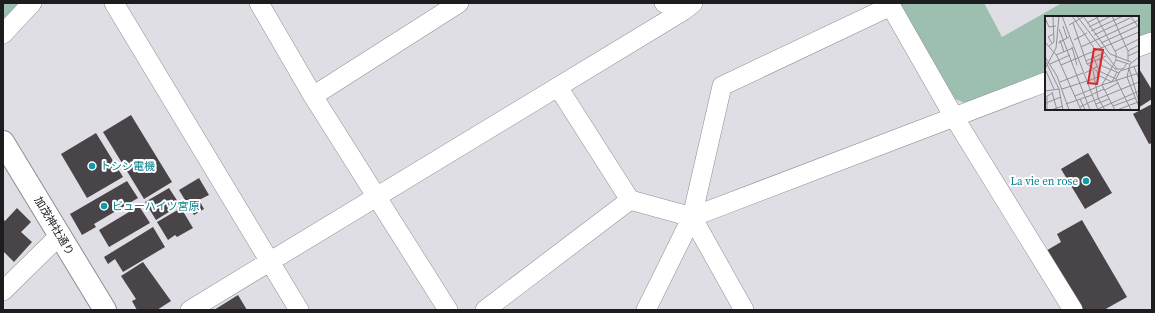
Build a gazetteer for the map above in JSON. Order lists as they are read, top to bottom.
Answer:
{
  "streets": {
    "street": ["加茂神社通り"]
  },
  "places": ["トシン電機", "La vie en rose", "ビューハイツ宮原"]
}
